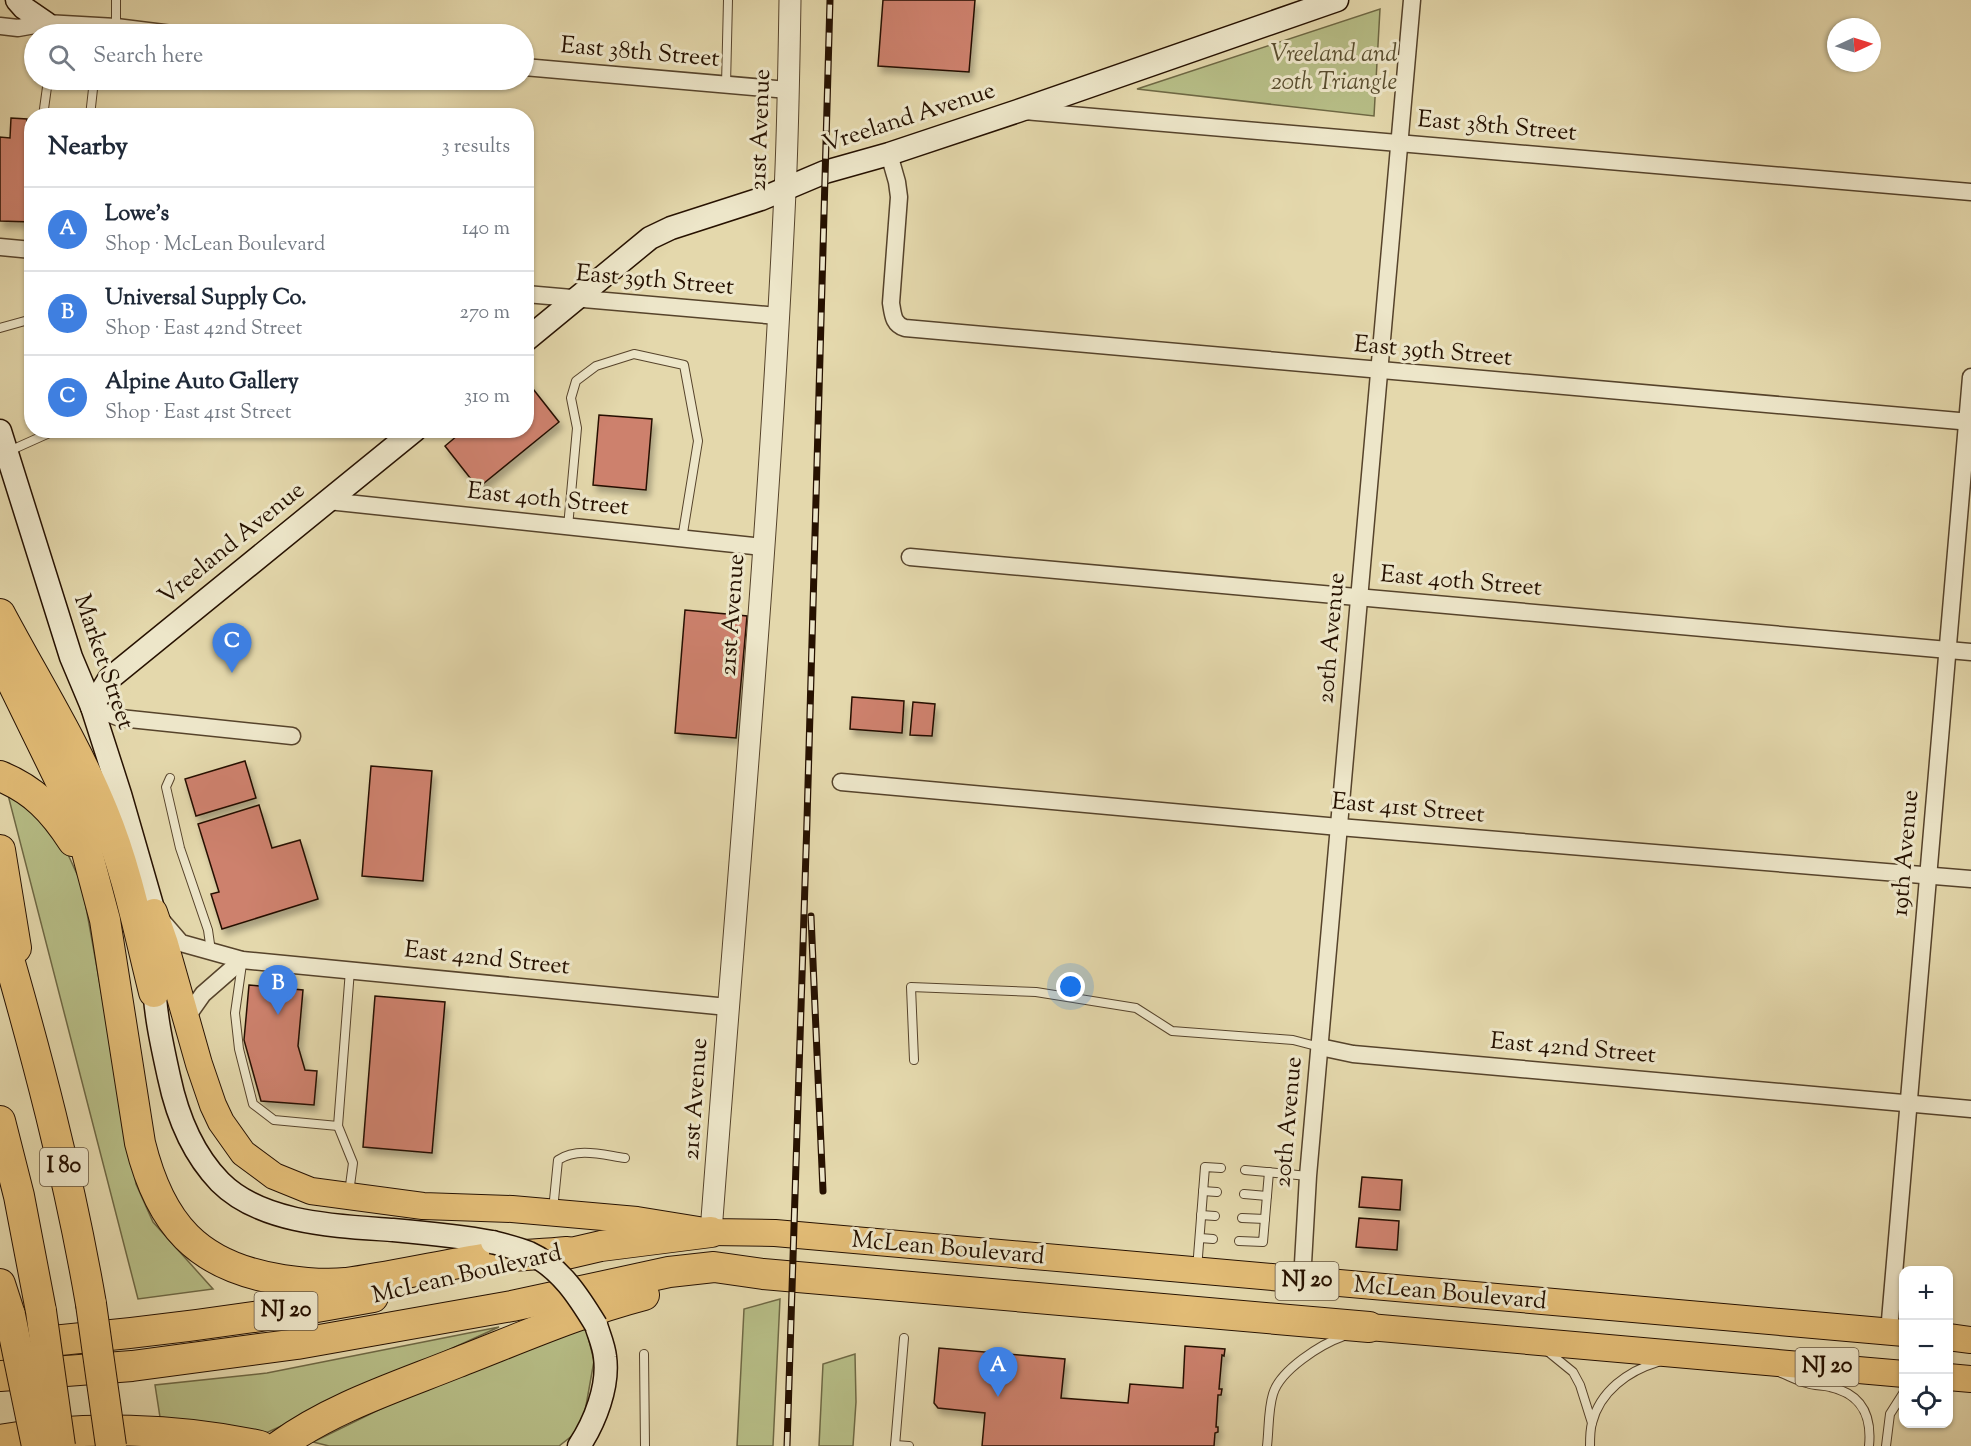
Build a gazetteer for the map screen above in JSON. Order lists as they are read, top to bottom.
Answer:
{
  "streets": {
    "highway": ["I 80", "McLean Boulevard", "NJ 20"],
    "main road": ["Vreeland Avenue", "Market Street"],
    "street": [
      "East 38th Street",
      "21st Avenue",
      "East 39th Street",
      "East 40th Street",
      "20th Avenue",
      "East 41st Street",
      "19th Avenue",
      "East 42nd Street"
    ]
  },
  "crossings": [
    ["East 38th Street", "Vreeland Avenue"],
    ["East 38th Street", "21st Avenue"],
    ["East 38th Street", "20th Avenue"],
    ["Vreeland Avenue", "21st Avenue"],
    ["Vreeland Avenue", "East 39th Street"],
    ["Vreeland Avenue", "East 40th Street"],
    ["Vreeland Avenue", "Market Street"],
    ["21st Avenue", "East 39th Street"],
    ["21st Avenue", "East 40th Street"],
    ["21st Avenue", "East 42nd Street"],
    ["21st Avenue", "McLean Boulevard"],
    ["East 39th Street", "20th Avenue"],
    ["East 39th Street", "19th Avenue"],
    ["East 40th Street", "20th Avenue"],
    ["East 40th Street", "19th Avenue"],
    ["20th Avenue", "East 41st Street"],
    ["20th Avenue", "East 42nd Street"],
    ["20th Avenue", "McLean Boulevard"],
    ["Market Street", "East 42nd Street"],
    ["East 41st Street", "19th Avenue"],
    ["19th Avenue", "East 42nd Street"],
    ["19th Avenue", "McLean Boulevard"]
  ],
  "parks": ["Vreeland and 20th Triangle"],
  "north": "right",
  "page": {
    "search": "Search here",
    "heading": ["Nearby", "3 results"],
    "list": [
      {
        "mark": "A",
        "name": "Lowe's",
        "note": "Shop · McLean Boulevard",
        "value": "140 m"
      },
      {
        "mark": "B",
        "name": "Universal Supply Co.",
        "note": "Shop · East 42nd Street",
        "value": "270 m"
      },
      {
        "mark": "C",
        "name": "Alpine Auto Gallery",
        "note": "Shop · East 41st Street",
        "value": "310 m"
      }
    ],
    "pins": ["C", "B", "A"],
    "map_buttons": ["+", "−"]
  }
}
